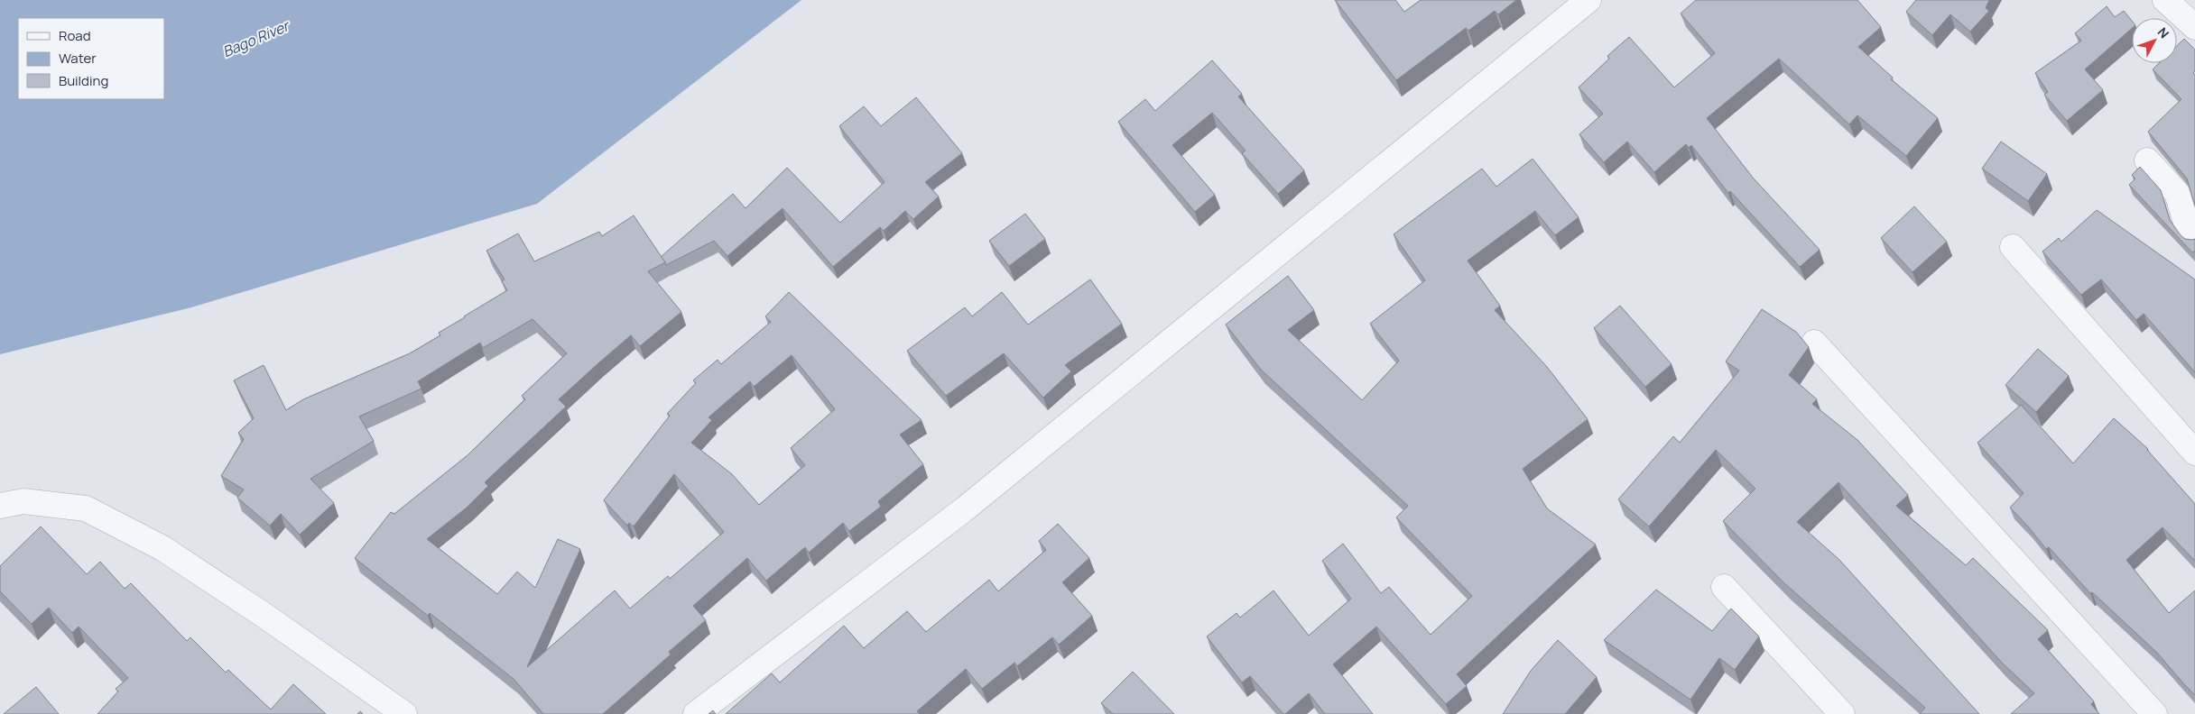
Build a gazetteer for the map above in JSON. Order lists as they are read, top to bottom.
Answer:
{
  "water": ["Bago River"],
  "legend": ["Road", "Water", "Building"],
  "north": "top right"
}
